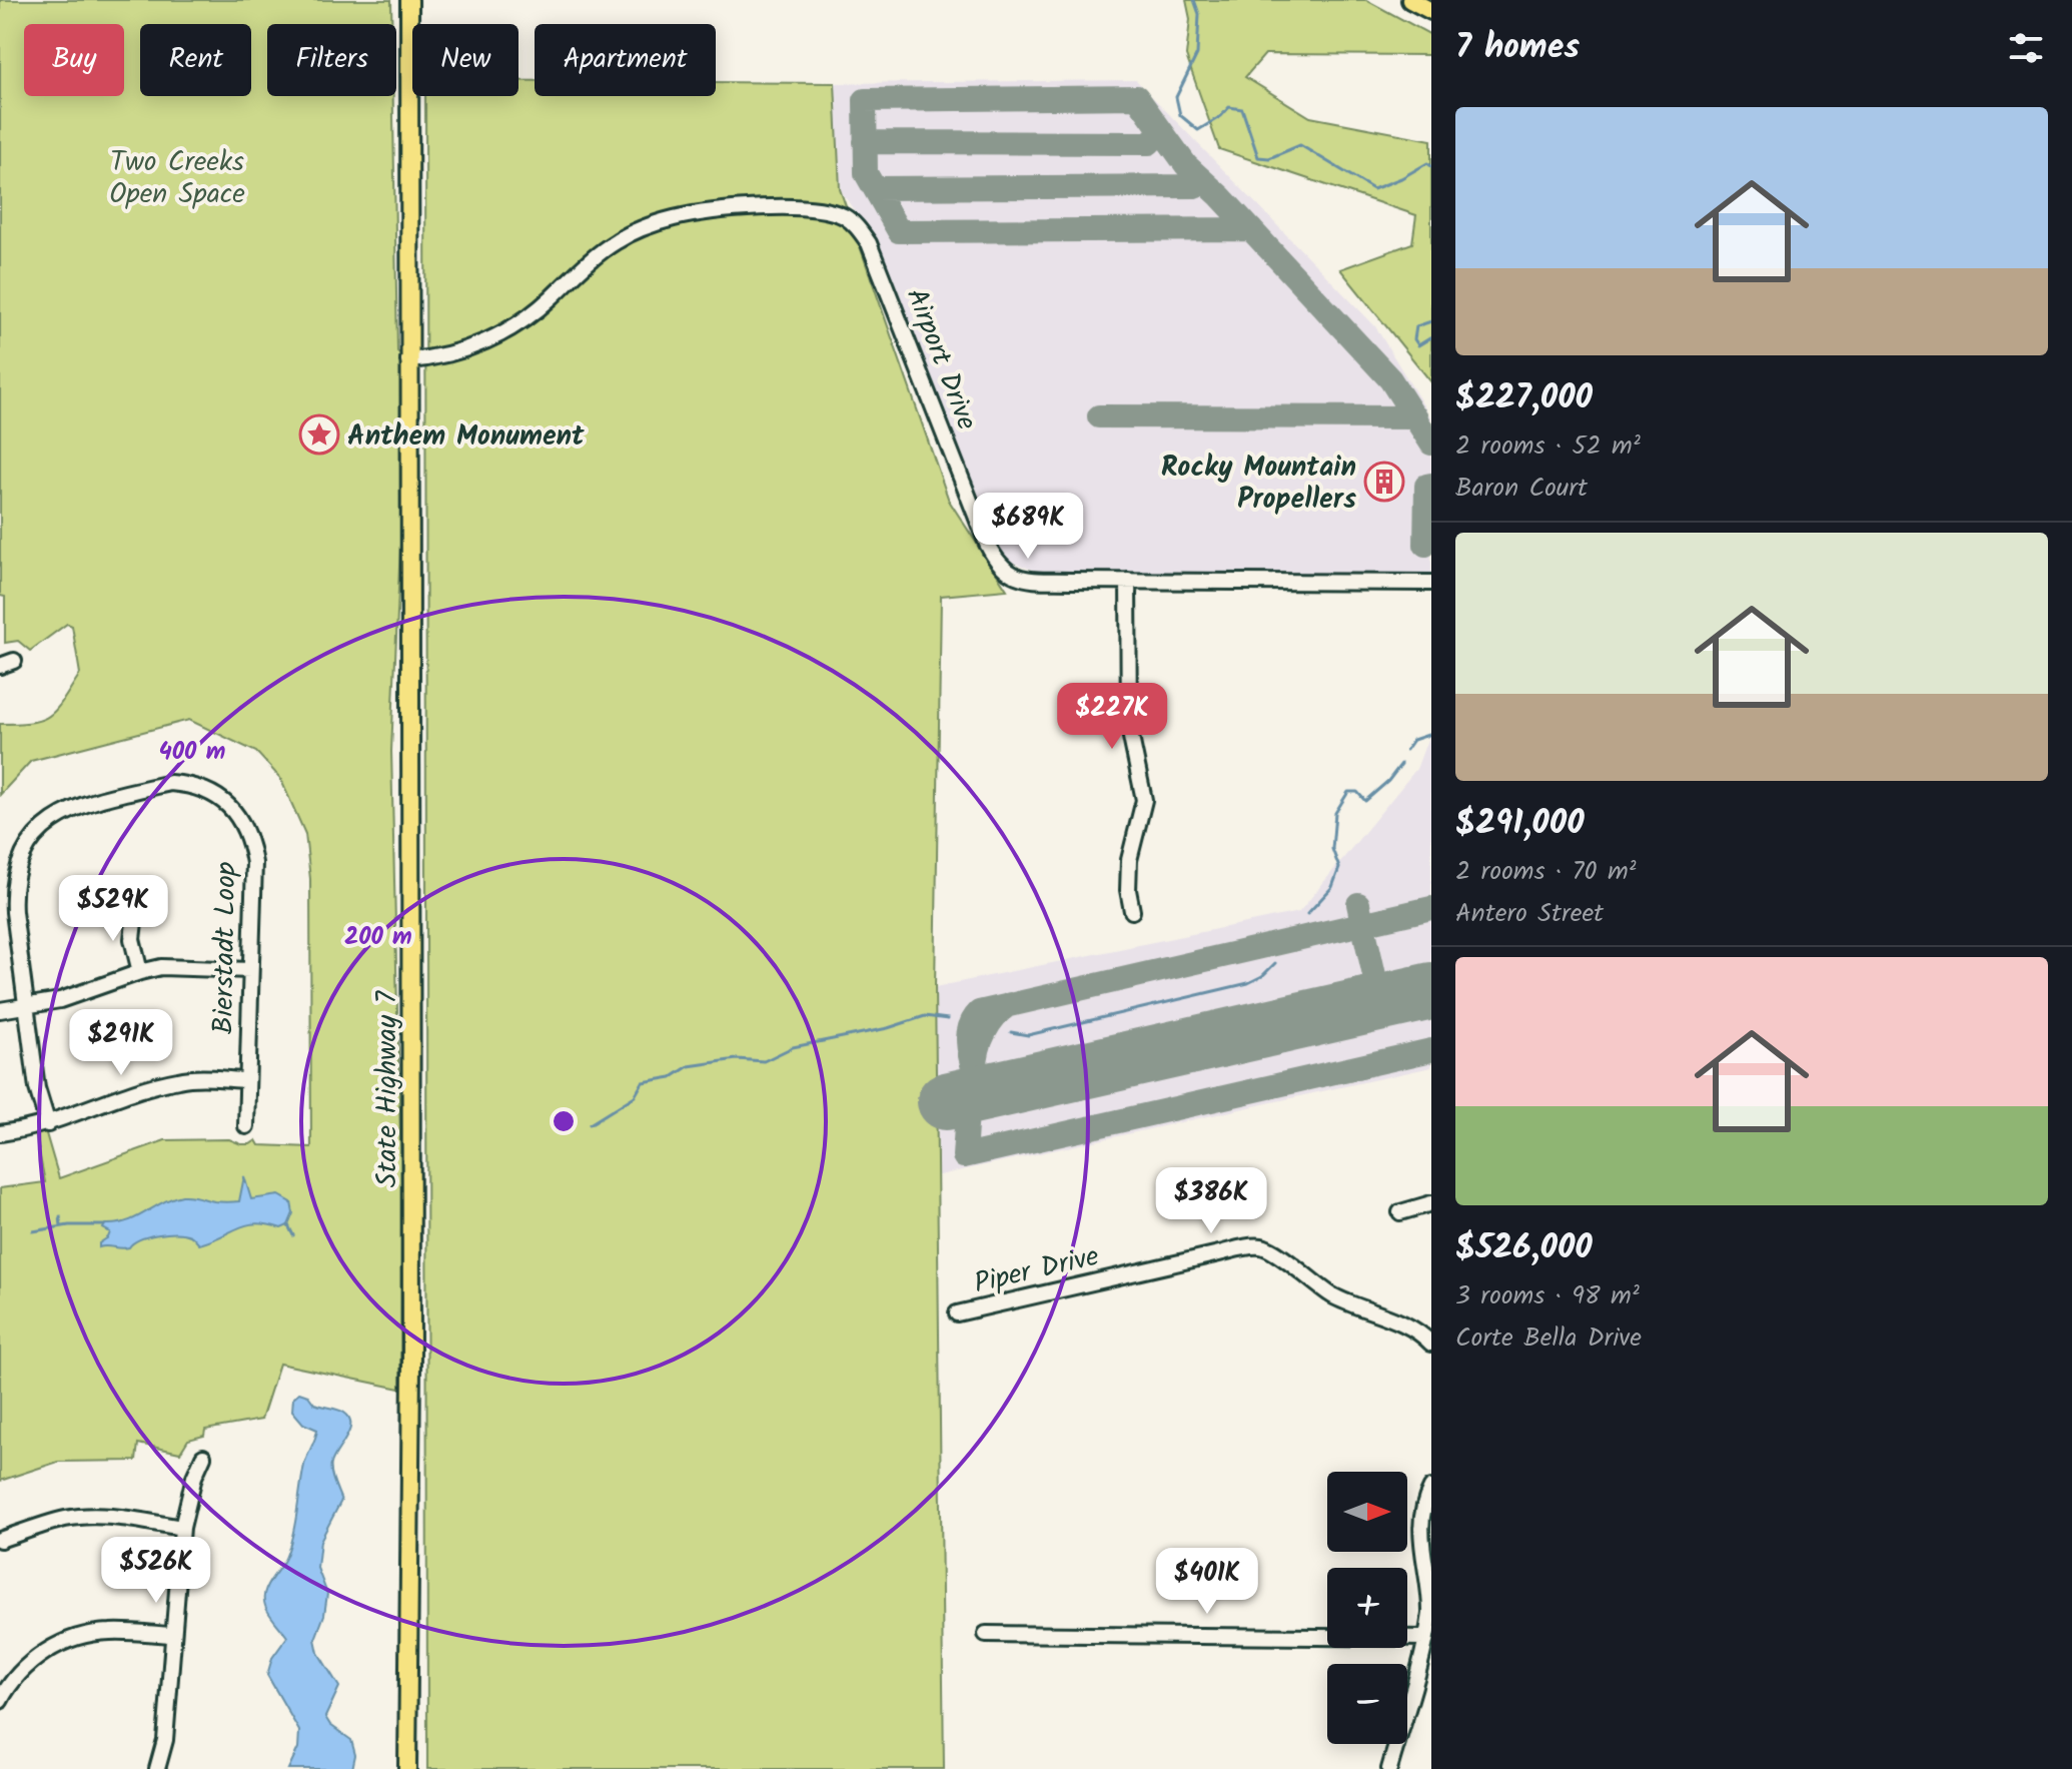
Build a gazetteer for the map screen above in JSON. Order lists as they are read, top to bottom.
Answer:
{
  "streets": {
    "main road": ["State Highway 7"],
    "street": ["Airport Drive", "Bierstadt Loop", "Piper Drive"]
  },
  "crossings": [
    ["Airport Drive", "State Highway 7"]
  ],
  "parks": ["Two Creeks Open Space"],
  "places": {
    "place": ["Anthem Monument"],
    "building": ["Rocky Mountain Propellers"]
  },
  "north": "right",
  "page": {
    "heading": "7 homes",
    "chip": [
      "Buy",
      "Rent",
      "Filters",
      "New",
      "Apartment"
    ],
    "list": [
      {
        "name": "$227,000",
        "note": "2 rooms · 52 m² · Baron Court"
      },
      {
        "name": "$291,000",
        "note": "2 rooms · 70 m² · Antero Street"
      },
      {
        "name": "$526,000",
        "note": "3 rooms · 98 m² · Corte Bella Drive"
      }
    ],
    "price": [
      "$689K",
      "$227K",
      "$529K",
      "$291K",
      "$386K",
      "$526K",
      "$401K"
    ],
    "map_buttons": ["+", "−"]
  },
  "rings": ["400 m", "200 m"]
}
